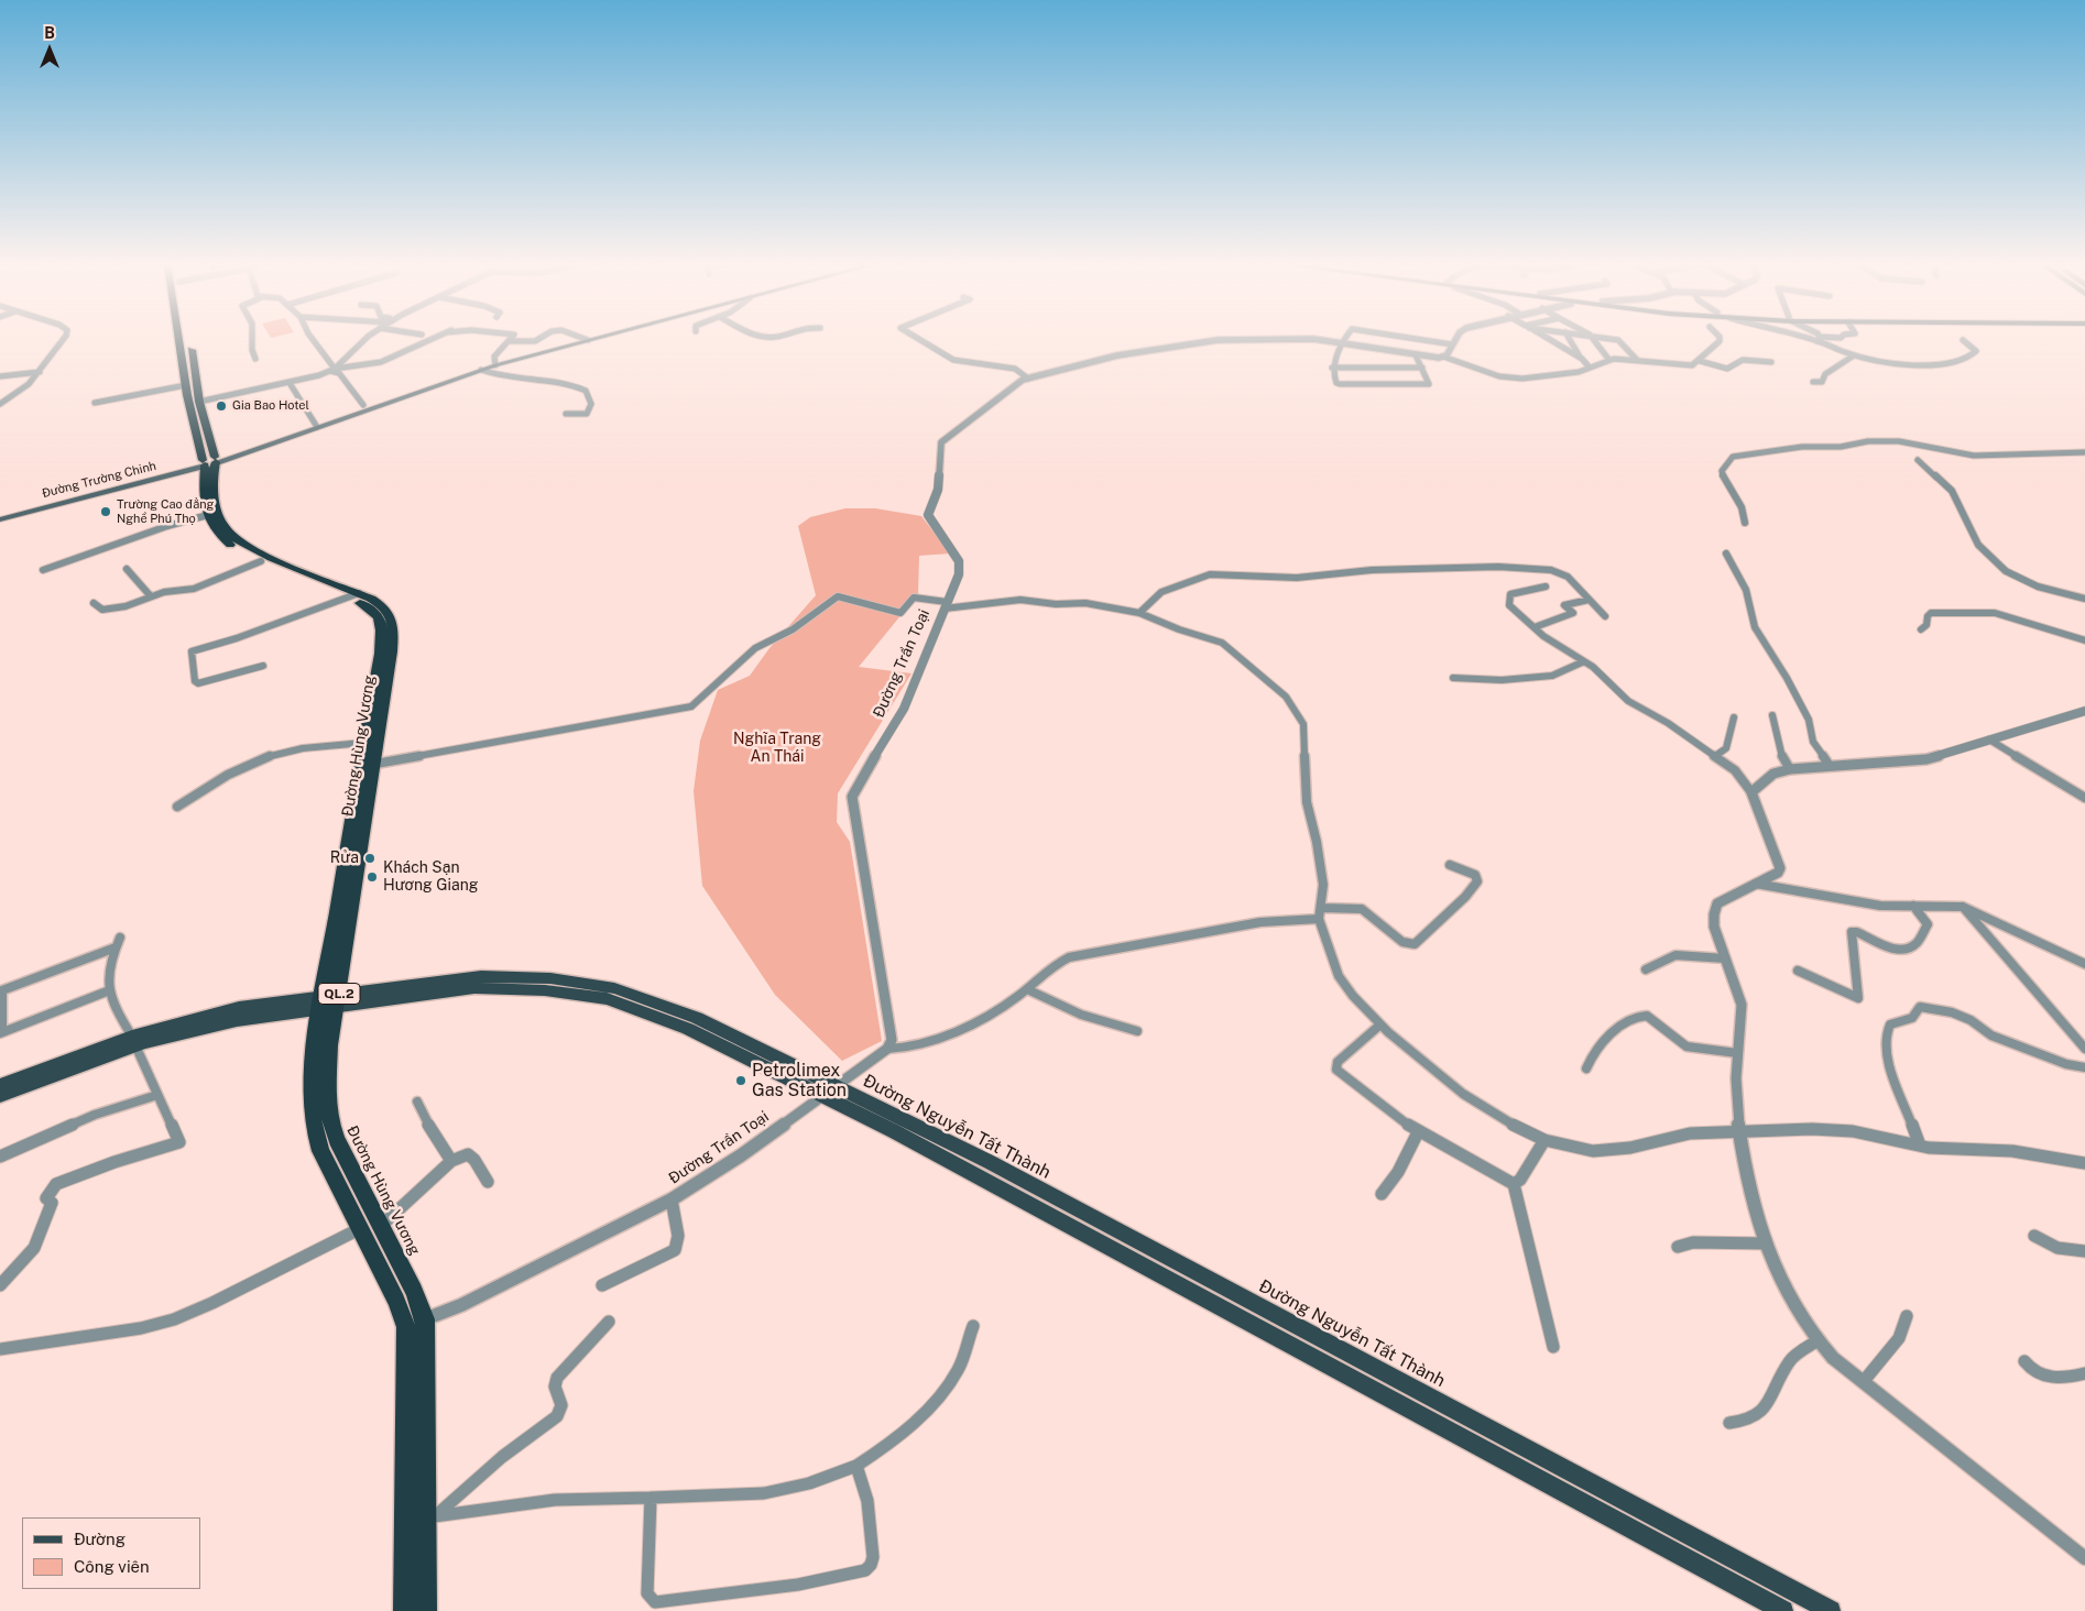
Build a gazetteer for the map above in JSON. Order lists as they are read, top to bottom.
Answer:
{
  "streets": {
    "highway": ["Đường Hùng Vương", "QL.2"],
    "main road": ["Đường Trường Chinh", "Đường Nguyễn Tất Thành"],
    "street": ["Đường Trần Toại"]
  },
  "crossings": [
    ["Đường Trường Chinh", "Đường Hùng Vương"],
    ["Đường Trần Toại", "Đường Hùng Vương"],
    ["Đường Trần Toại", "Đường Nguyễn Tất Thành"],
    ["Đường Hùng Vương", "Đường Nguyễn Tất Thành"]
  ],
  "parks": ["Nghĩa Trang An Thái"],
  "places": [
    "Gia Bao Hotel",
    "Trường Cao đẳng Nghề Phú Thọ",
    "Rửa",
    "Khách Sạn Hương Giang",
    "Petrolimex Gas Station"
  ],
  "legend": ["Đường", "Công viên"],
  "north": "top"
}
